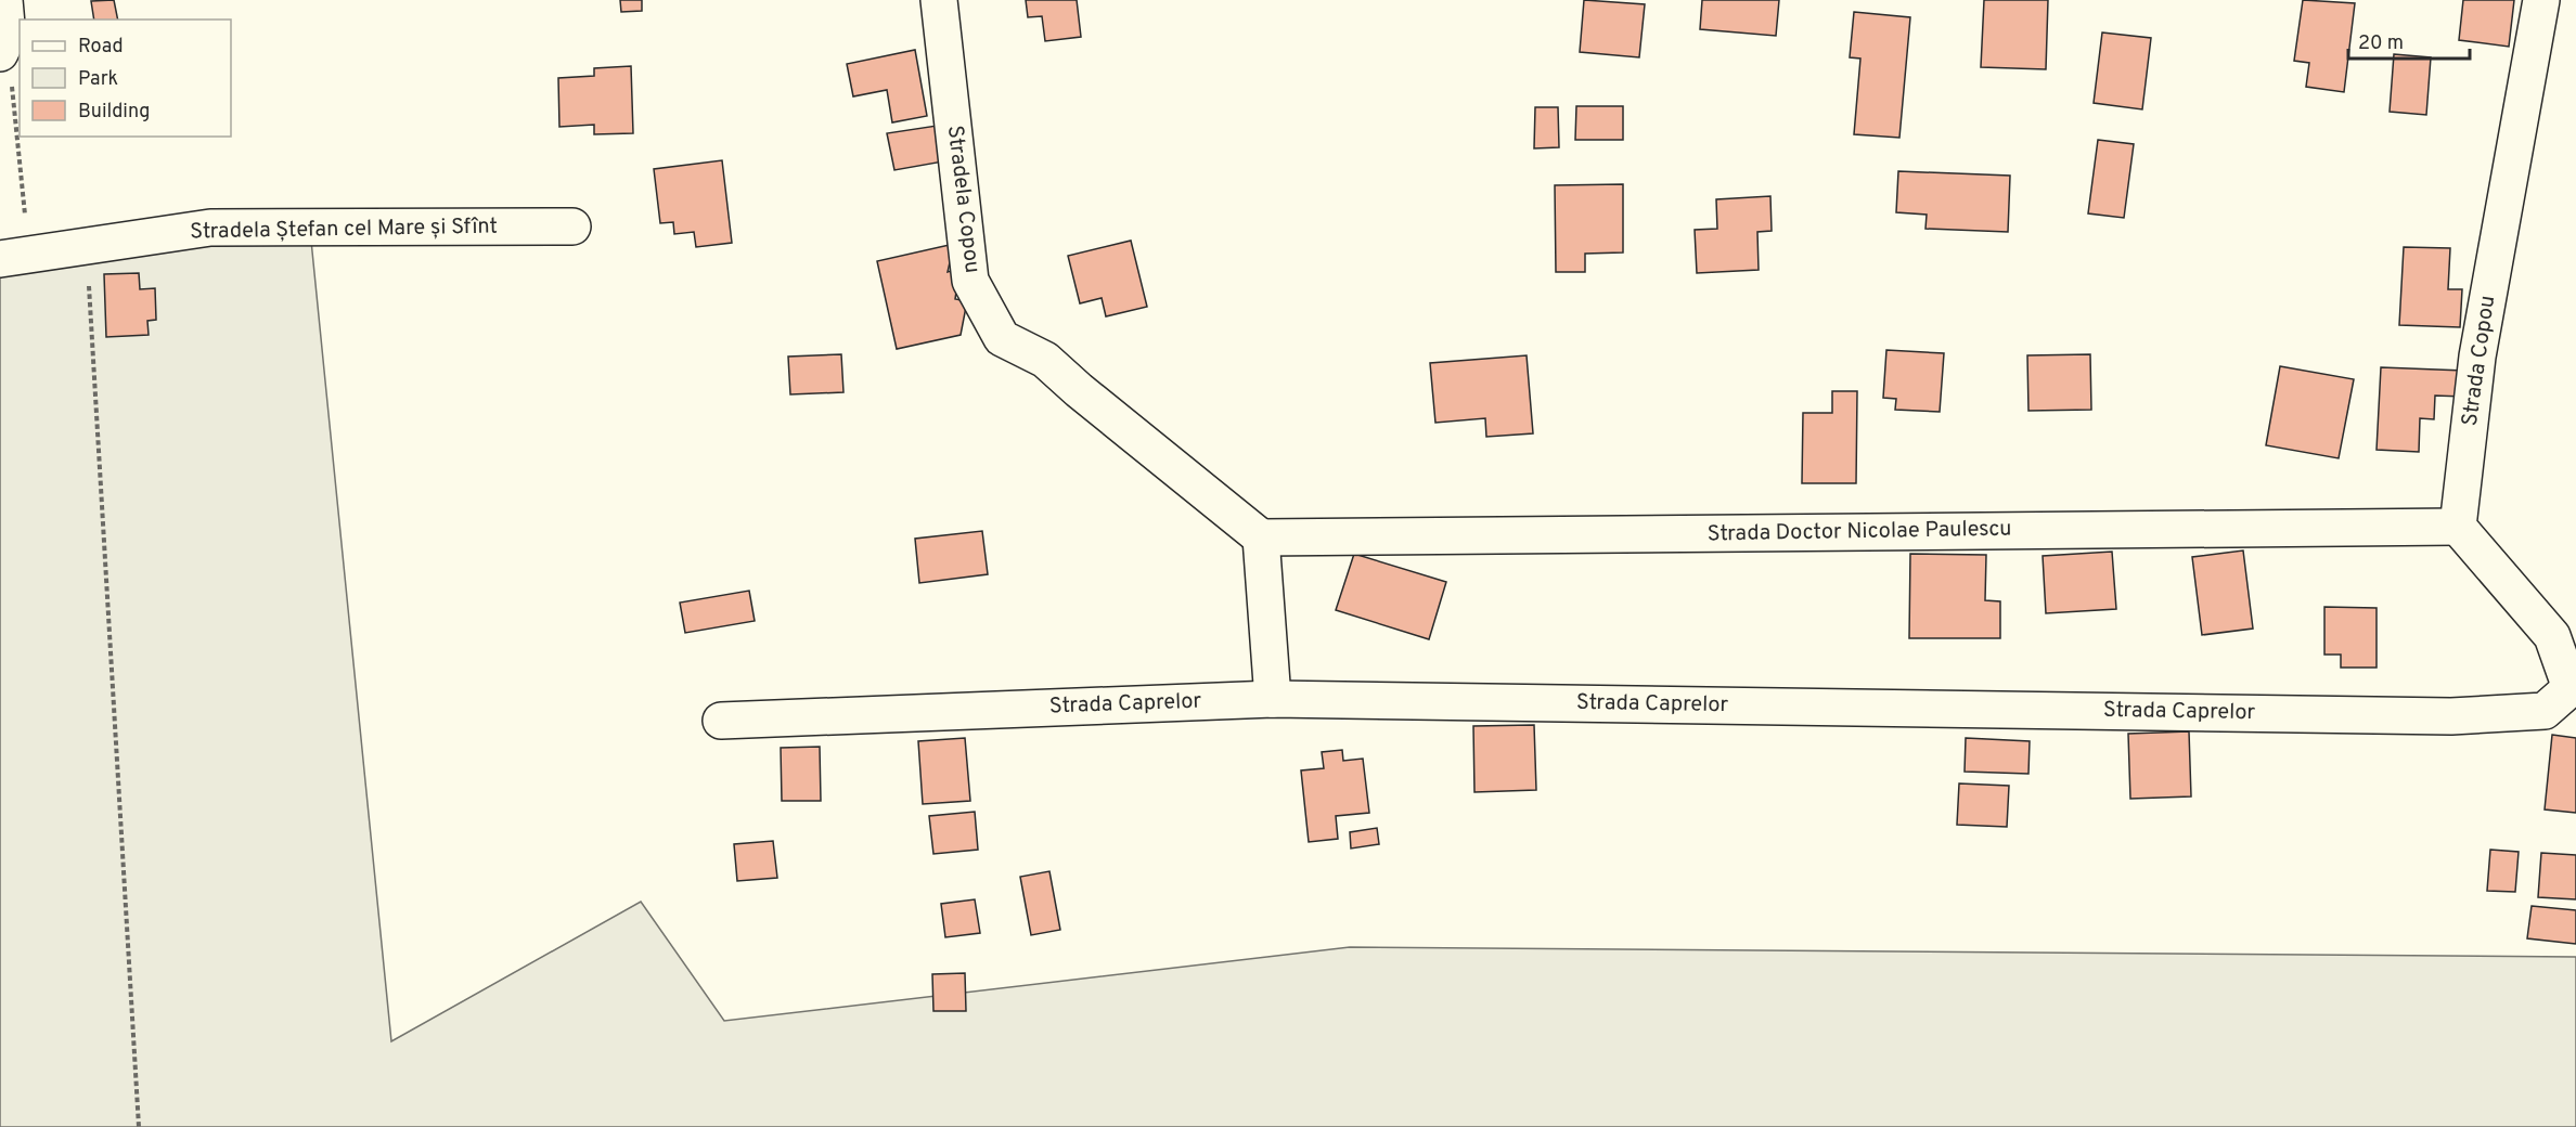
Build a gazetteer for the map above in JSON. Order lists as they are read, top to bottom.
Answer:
{
  "streets": {
    "street": [
      "Stradela Copou",
      "Stradela Ștefan cel Mare și Sfînt",
      "Strada Copou",
      "Strada Doctor Nicolae Paulescu",
      "Strada Caprelor"
    ]
  },
  "crossings": [
    ["Stradela Copou", "Strada Doctor Nicolae Paulescu"],
    ["Strada Copou", "Strada Doctor Nicolae Paulescu"]
  ],
  "legend": ["Road", "Park", "Building"],
  "scale_bar": "20 m"
}
